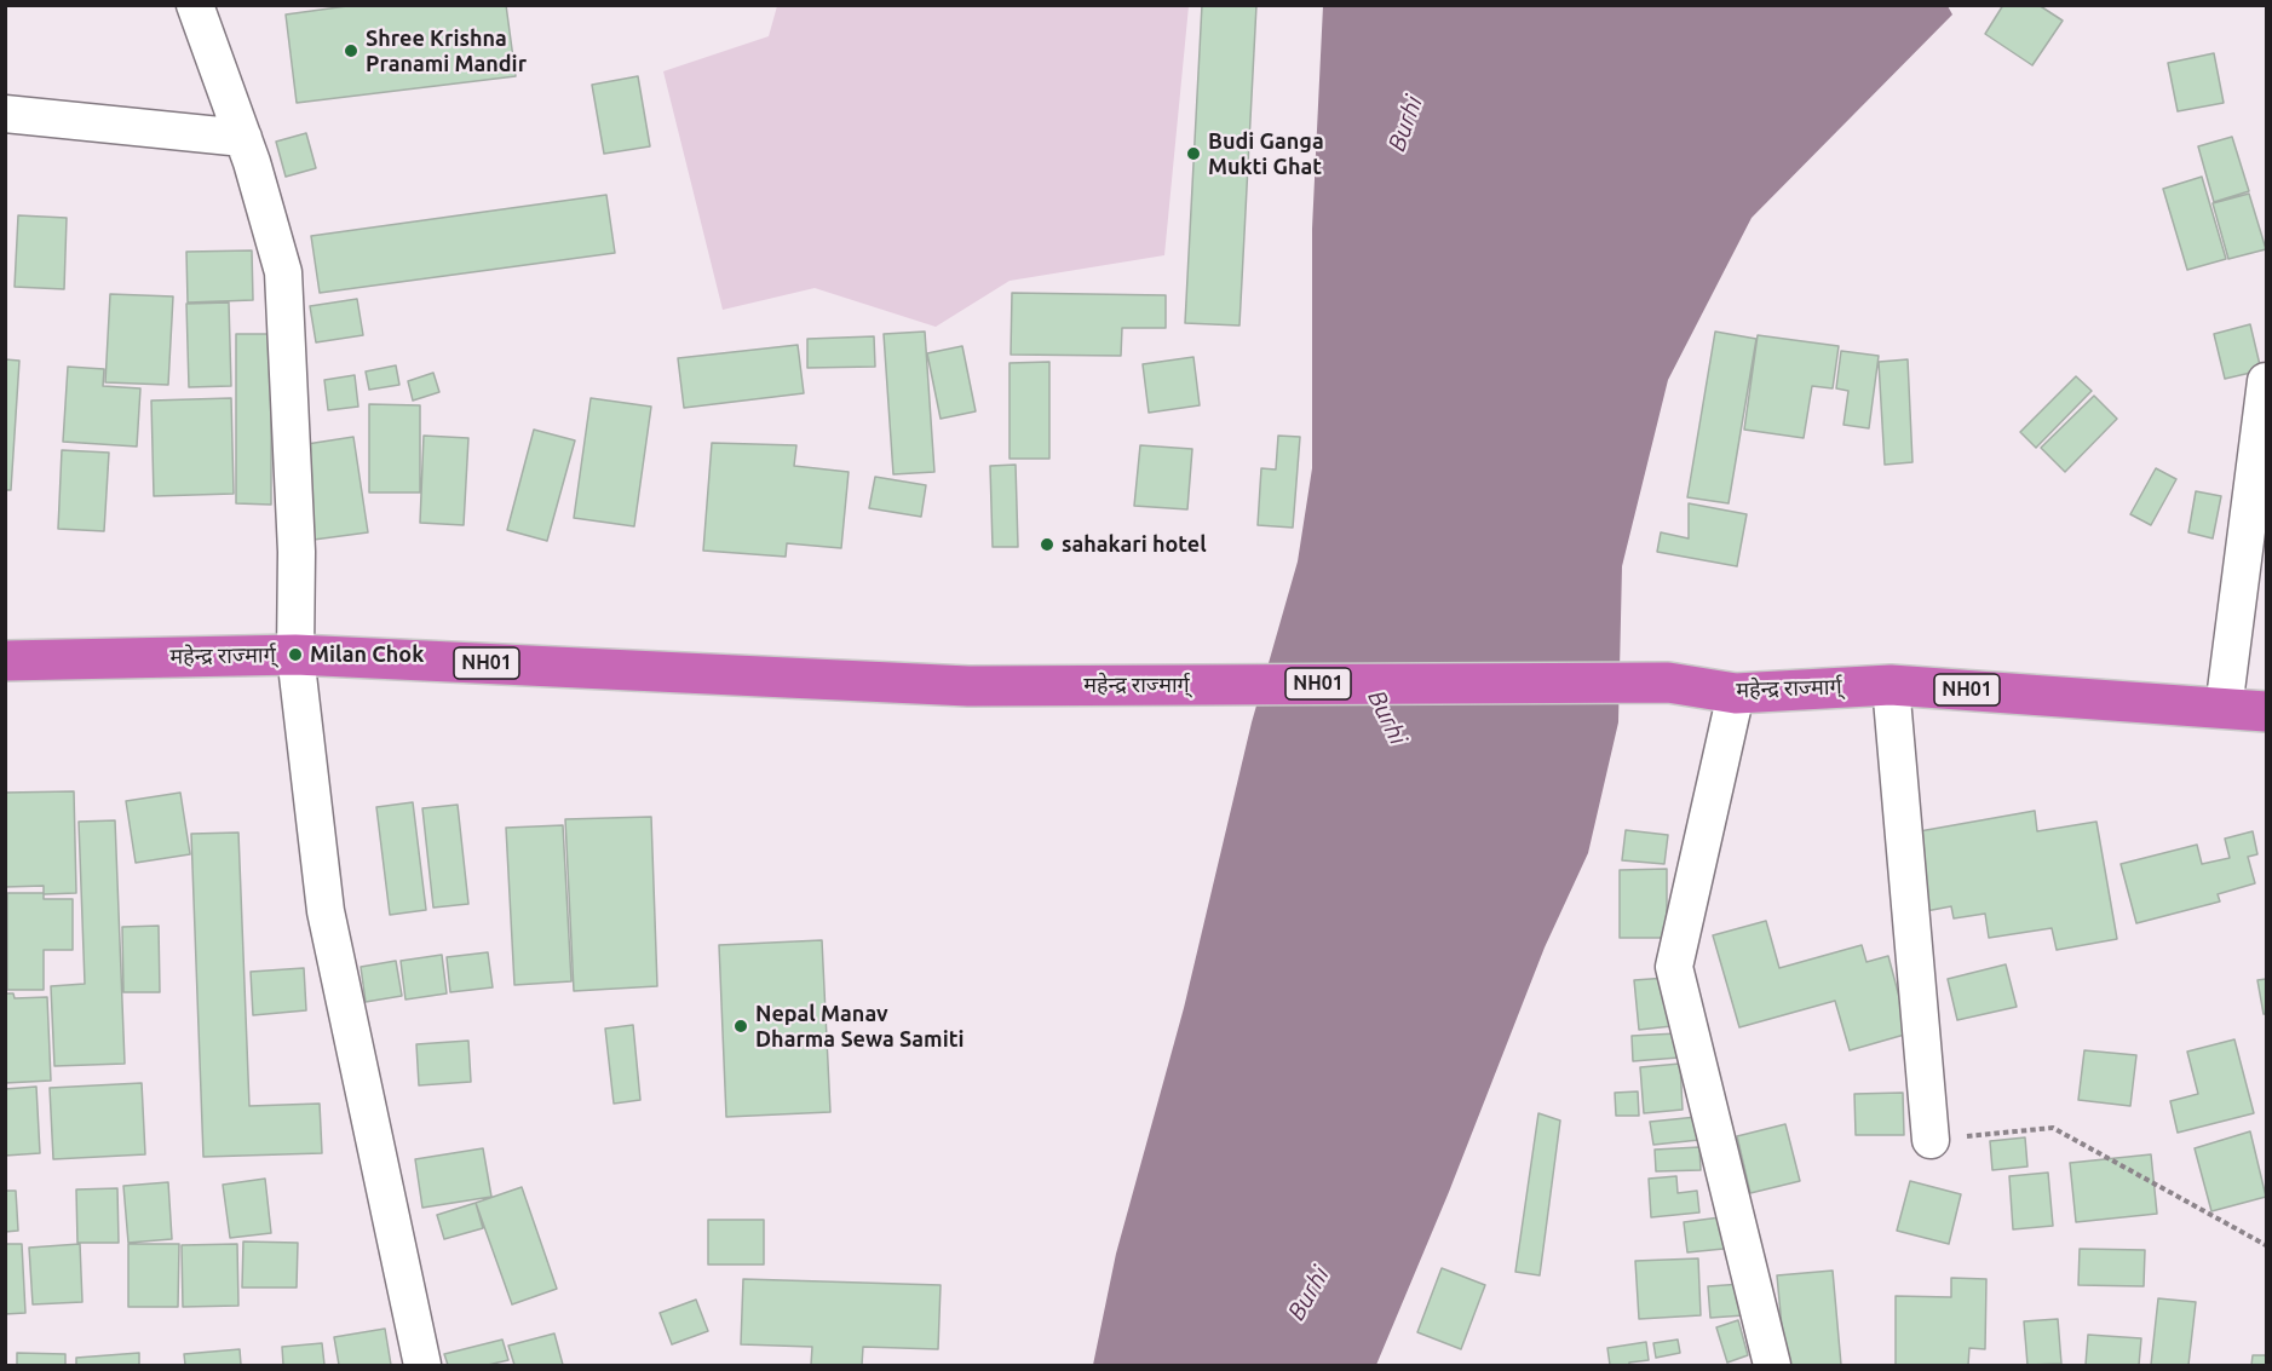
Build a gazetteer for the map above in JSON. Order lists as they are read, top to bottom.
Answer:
{
  "streets": {
    "highway": ["महेन्द्र राज्मार्ग्", "NH01"]
  },
  "water": ["Burhi"],
  "places": [
    "Shree Krishna Pranami Mandir",
    "Budi Ganga Mukti Ghat",
    "sahakari hotel",
    "Milan Chok",
    "Nepal Manav Dharma Sewa Samiti"
  ]
}
